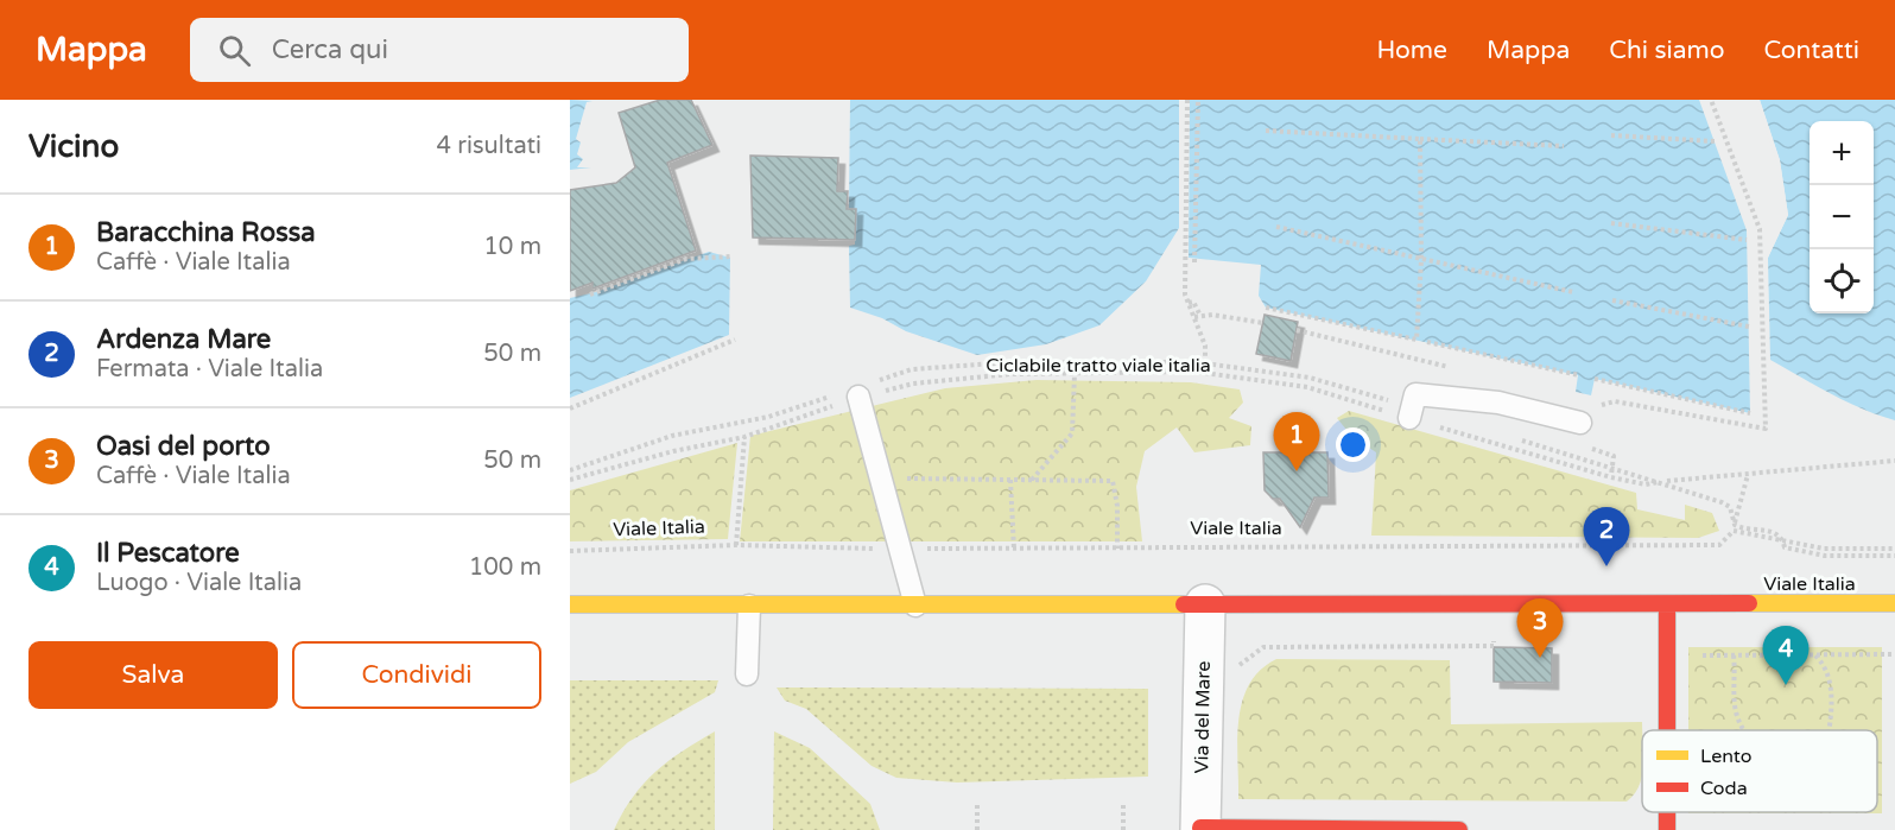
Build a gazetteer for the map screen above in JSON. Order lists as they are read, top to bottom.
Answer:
{
  "streets": {
    "main road": ["Viale Italia"],
    "street": ["Via del Mare"],
    "path": ["Ciclabile tratto viale italia"]
  },
  "crossings": [
    ["Viale Italia", "Via del Mare"]
  ],
  "legend": ["Lento", "Coda"],
  "page": {
    "header": "Mappa",
    "search": "Cerca qui",
    "nav": [
      "Home",
      "Mappa",
      "Chi siamo",
      "Contatti"
    ],
    "heading": ["Vicino", "4 risultati"],
    "map_buttons": ["+", "−"],
    "list": [
      {
        "mark": "1",
        "name": "Baracchina Rossa",
        "note": "Caffè · Viale Italia",
        "value": "10 m"
      },
      {
        "mark": "2",
        "name": "Ardenza Mare",
        "note": "Fermata · Viale Italia",
        "value": "50 m"
      },
      {
        "mark": "3",
        "name": "Oasi del porto",
        "note": "Caffè · Viale Italia",
        "value": "50 m"
      },
      {
        "mark": "4",
        "name": "Il Pescatore",
        "note": "Luogo · Viale Italia",
        "value": "100 m"
      }
    ],
    "pins": [
      "1",
      "2",
      "3",
      "4"
    ],
    "buttons": ["Salva", "Condividi"]
  }
}
